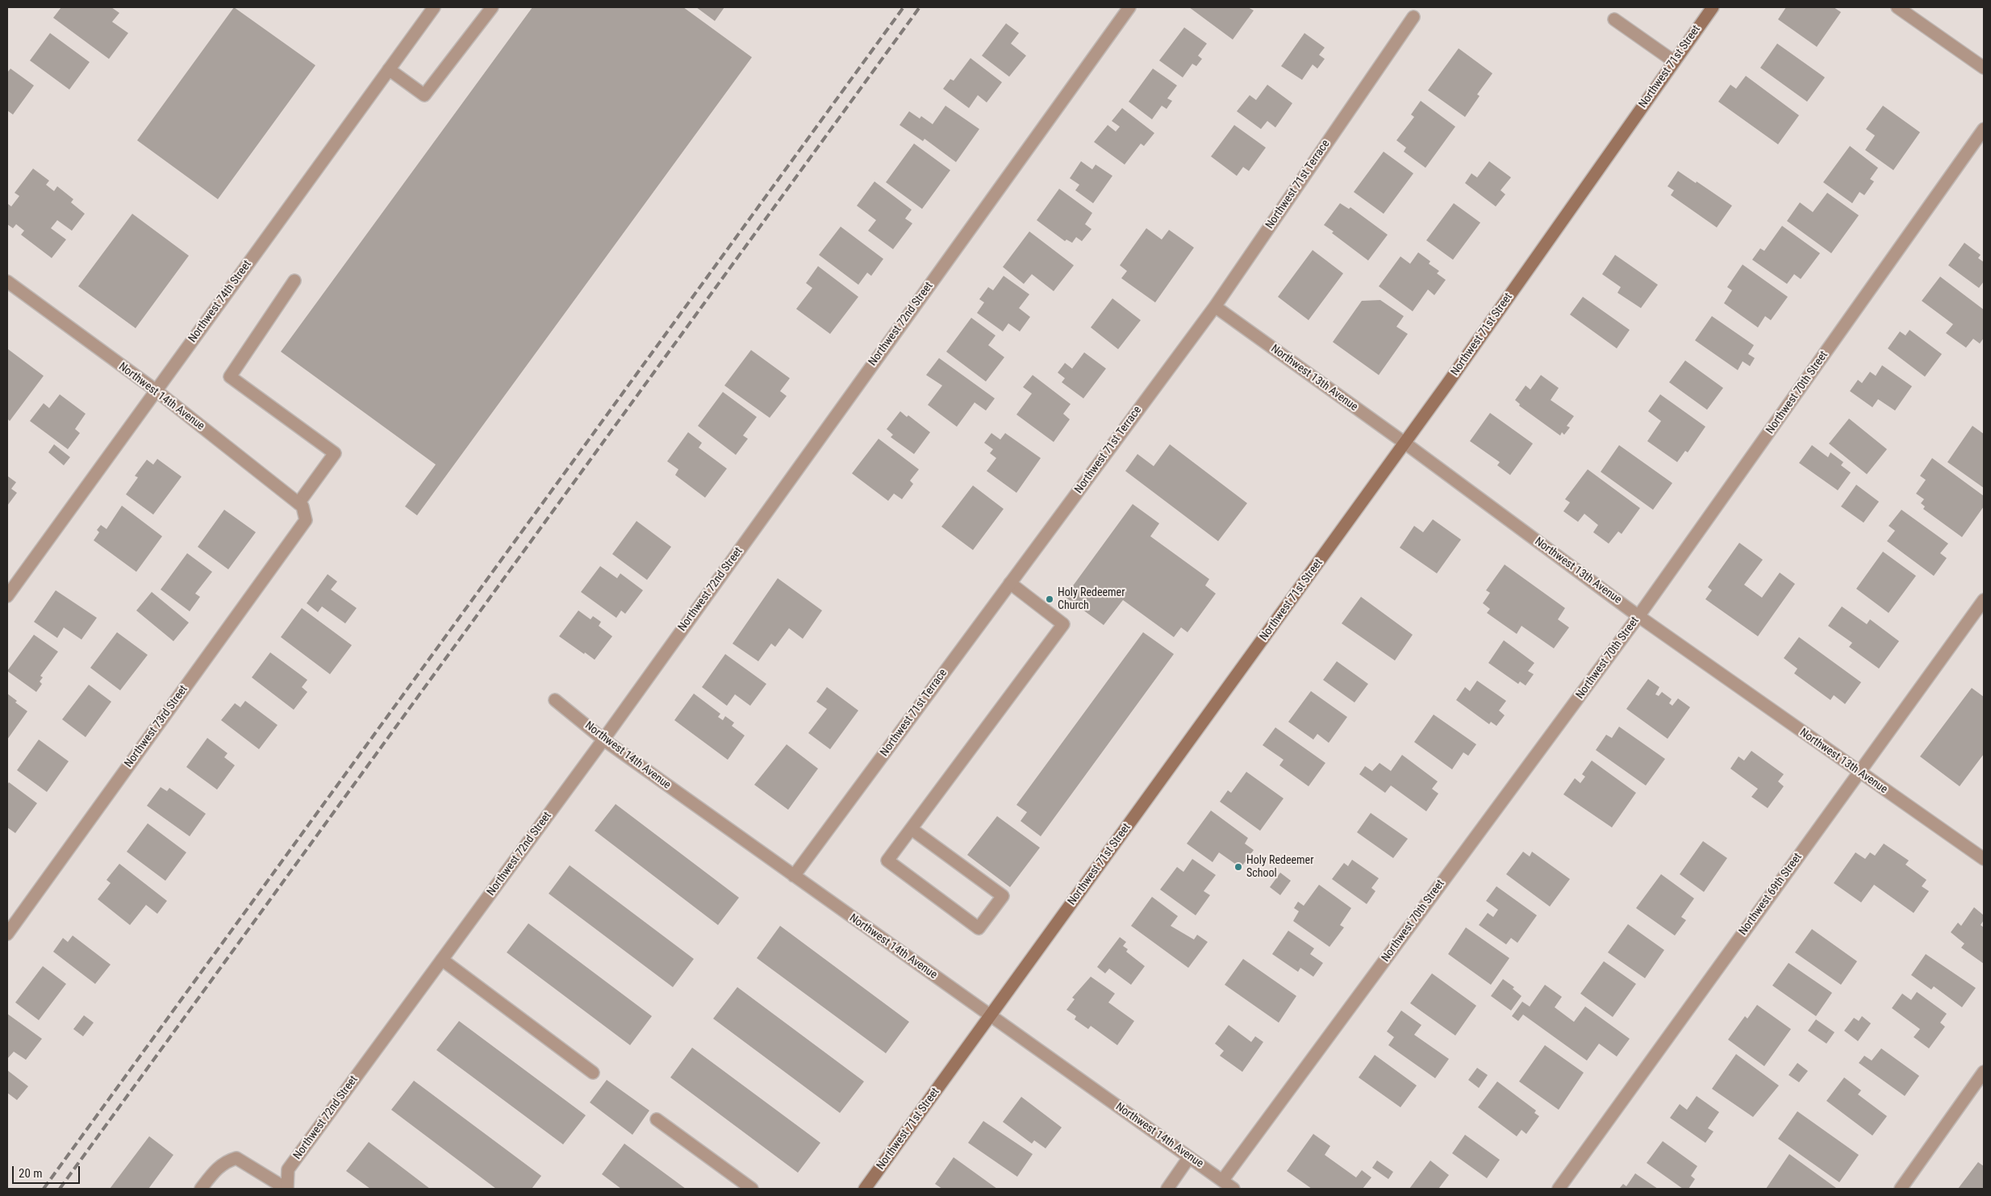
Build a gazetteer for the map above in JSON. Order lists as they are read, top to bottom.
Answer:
{
  "streets": {
    "street": [
      "Northwest 71st Street",
      "Northwest 71st Terrace",
      "Northwest 74th Street",
      "Northwest 72nd Street",
      "Northwest 13th Avenue",
      "Northwest 70th Street",
      "Northwest 14th Avenue",
      "Northwest 73rd Street",
      "Northwest 69th Street"
    ]
  },
  "crossings": [
    ["Northwest 71st Street", "Northwest 13th Avenue"],
    ["Northwest 71st Street", "Northwest 14th Avenue"],
    ["Northwest 71st Terrace", "Northwest 13th Avenue"],
    ["Northwest 71st Terrace", "Northwest 14th Avenue"],
    ["Northwest 74th Street", "Northwest 14th Avenue"],
    ["Northwest 72nd Street", "Northwest 14th Avenue"],
    ["Northwest 13th Avenue", "Northwest 70th Street"],
    ["Northwest 13th Avenue", "Northwest 69th Street"],
    ["Northwest 70th Street", "Northwest 14th Avenue"],
    ["Northwest 14th Avenue", "Northwest 73rd Street"]
  ],
  "places": ["Holy Redeemer Church", "Holy Redeemer School"],
  "scale_bar": "20 m"
}
